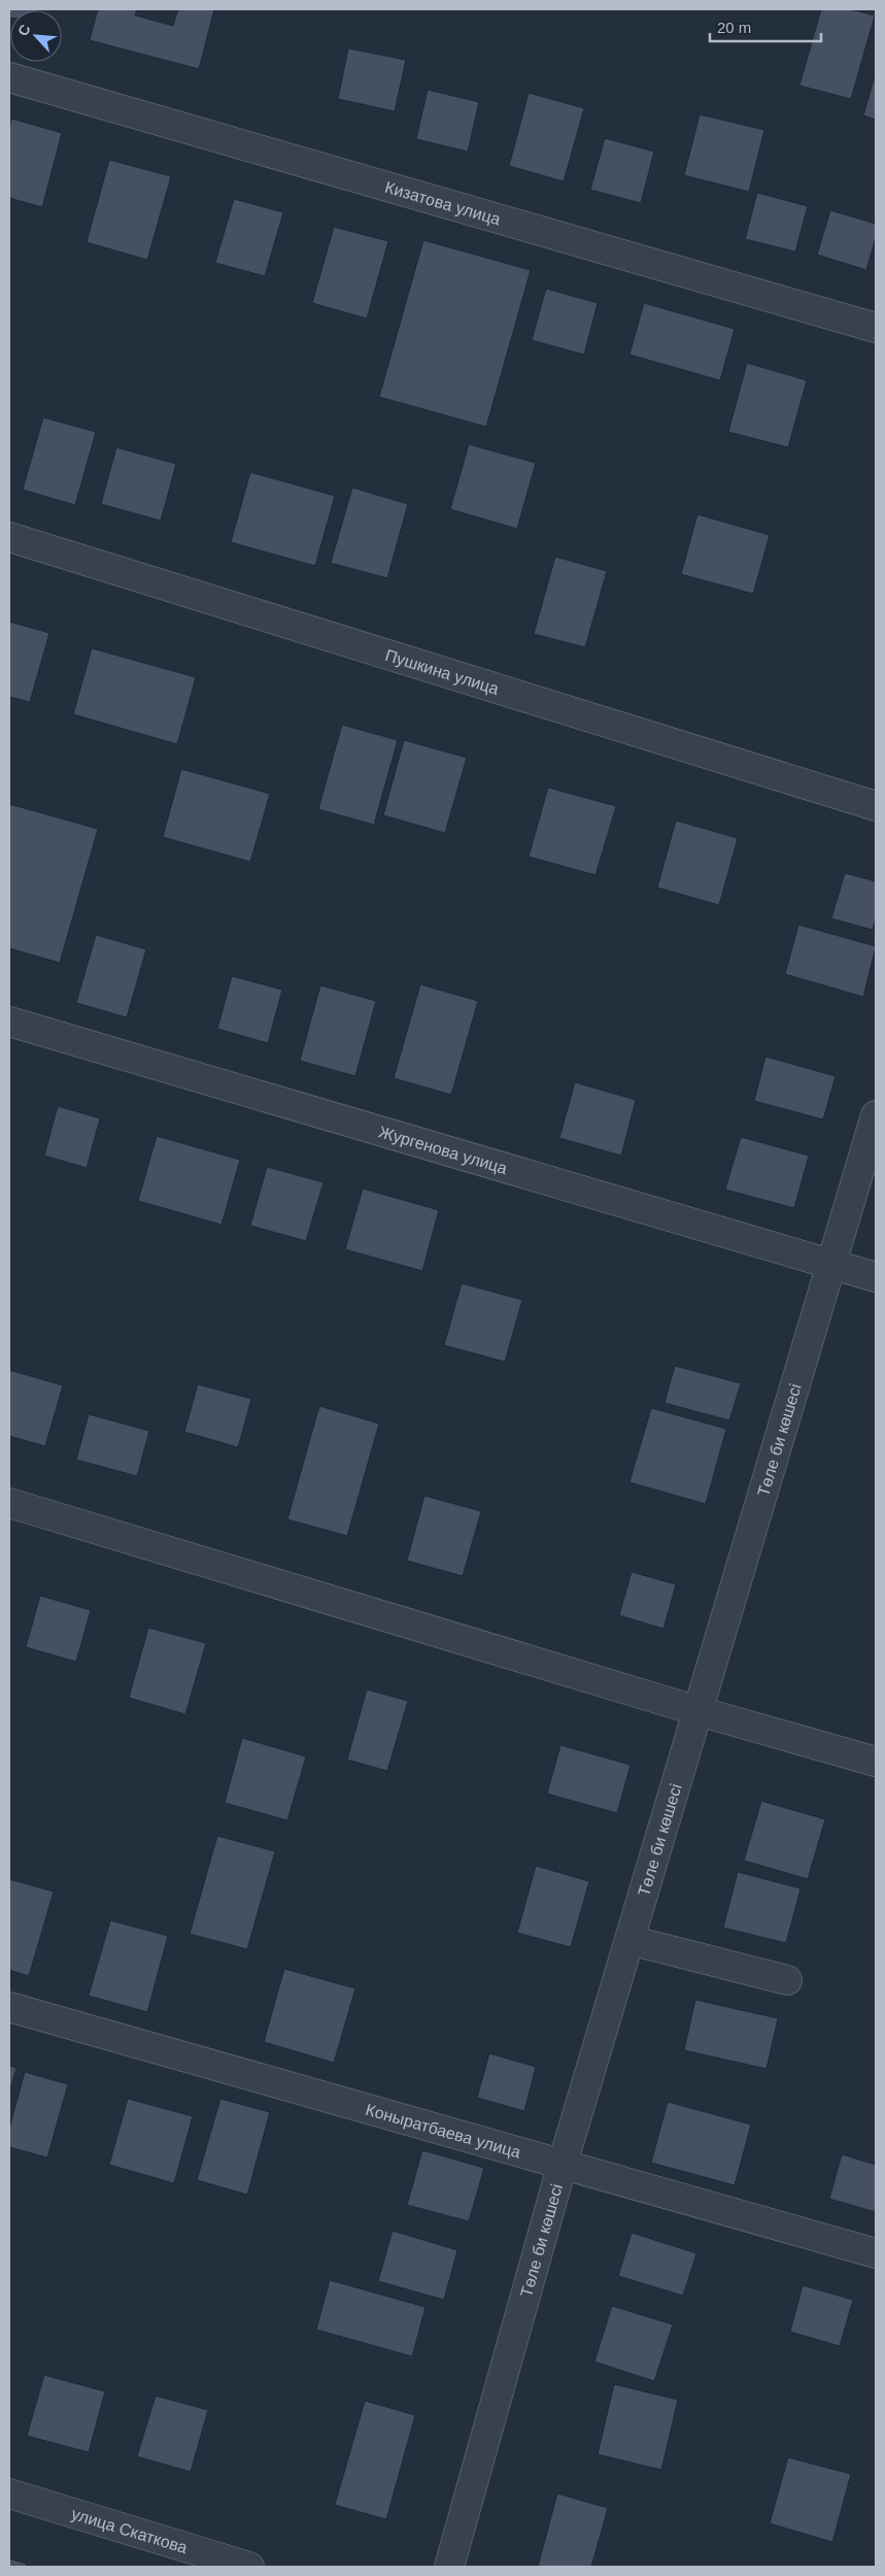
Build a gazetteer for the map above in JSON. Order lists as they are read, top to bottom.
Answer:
{
  "streets": {
    "street": [
      "Кизатова улица",
      "Пушкина улица",
      "Жургенова улица",
      "Төле би көшесі",
      "Коныратбаева улица",
      "улица Скаткова"
    ]
  },
  "crossings": [
    ["Жургенова улица", "Төле би көшесі"],
    ["Төле би көшесі", "Коныратбаева улица"]
  ],
  "scale_bar": "20 m",
  "north": "top left"
}
